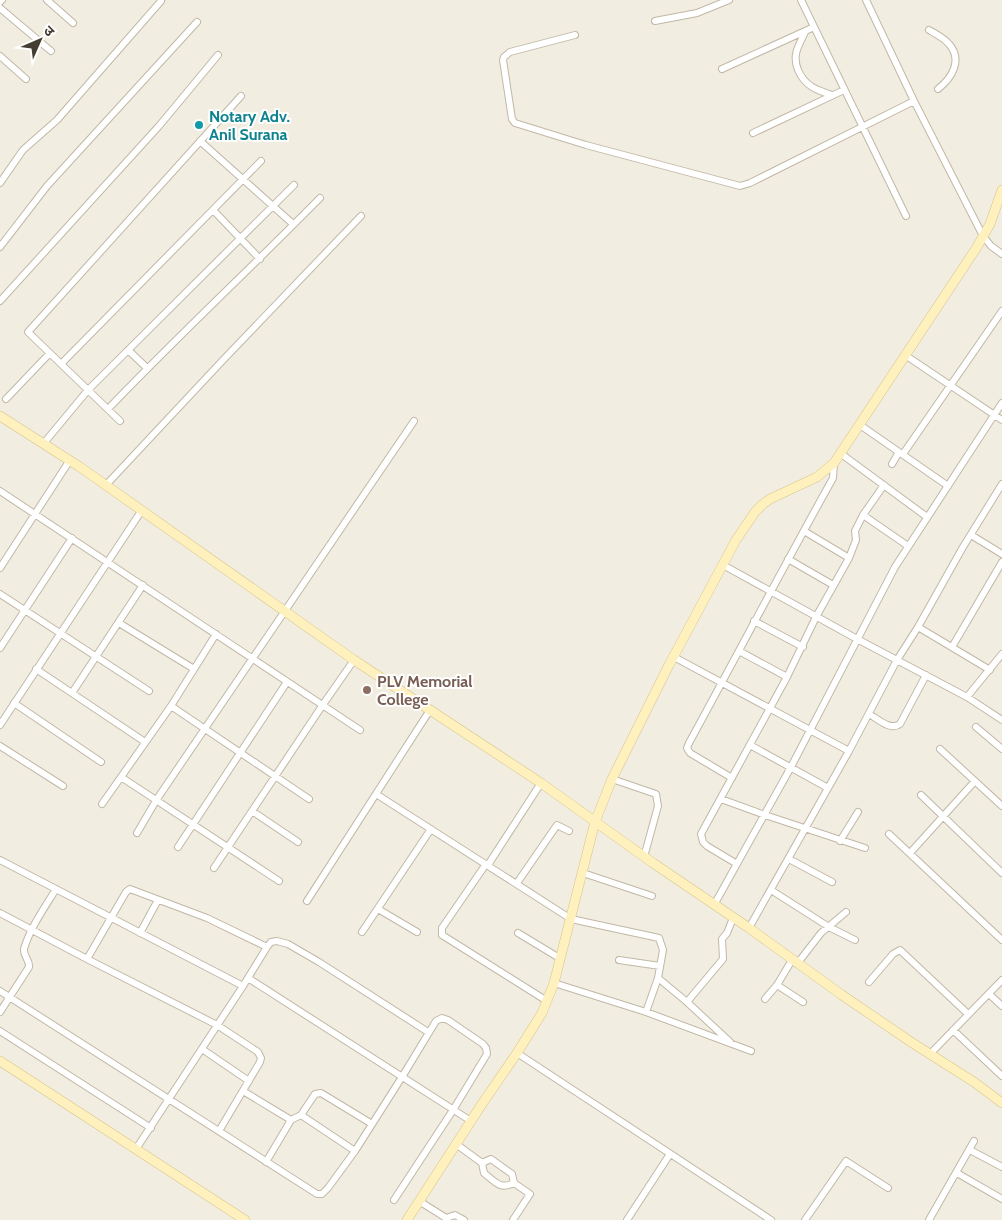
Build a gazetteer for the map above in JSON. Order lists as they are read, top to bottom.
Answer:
{
  "places": ["Notary Adv. Anil Surana", "PLV Memorial College"],
  "north": "top right"
}
